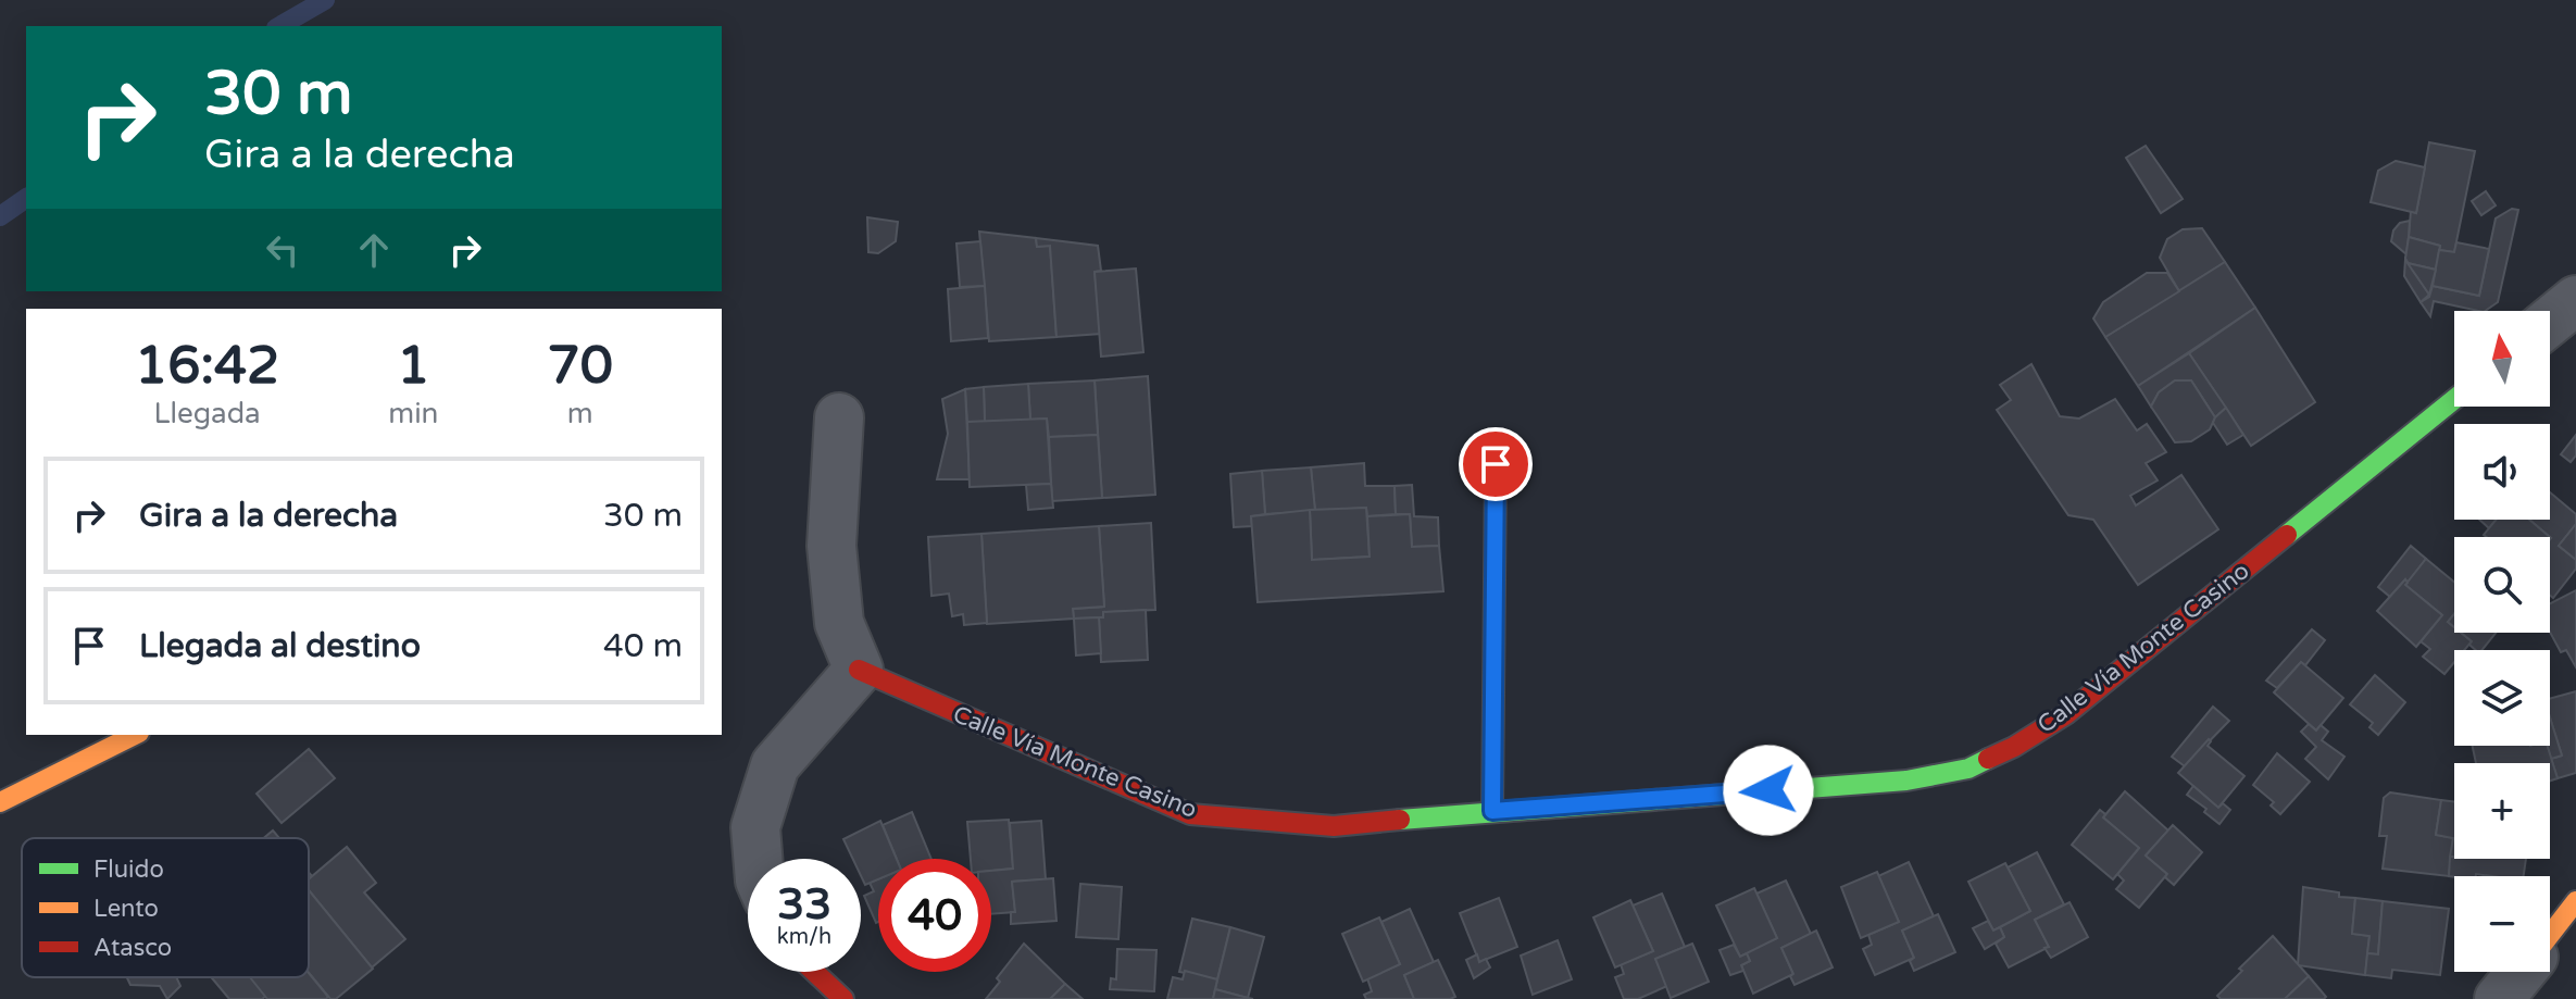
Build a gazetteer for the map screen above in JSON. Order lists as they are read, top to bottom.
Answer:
{
  "streets": {
    "street": ["Calle Vía Monte Casino"]
  },
  "legend": ["Fluido", "Lento", "Atasco"],
  "north": "top",
  "page": {
    "turn": ["30 m", "Gira a la derecha"],
    "eta": [
      "16:42",
      "Llegada",
      "1",
      "min",
      "70",
      "m"
    ],
    "map_buttons": ["+", "−"],
    "list": [
      {
        "name": "Gira a la derecha",
        "value": "30 m"
      },
      {
        "name": "Llegada al destino",
        "value": "40 m"
      }
    ],
    "speed": "33 km/h",
    "limit": "40"
  }
}
